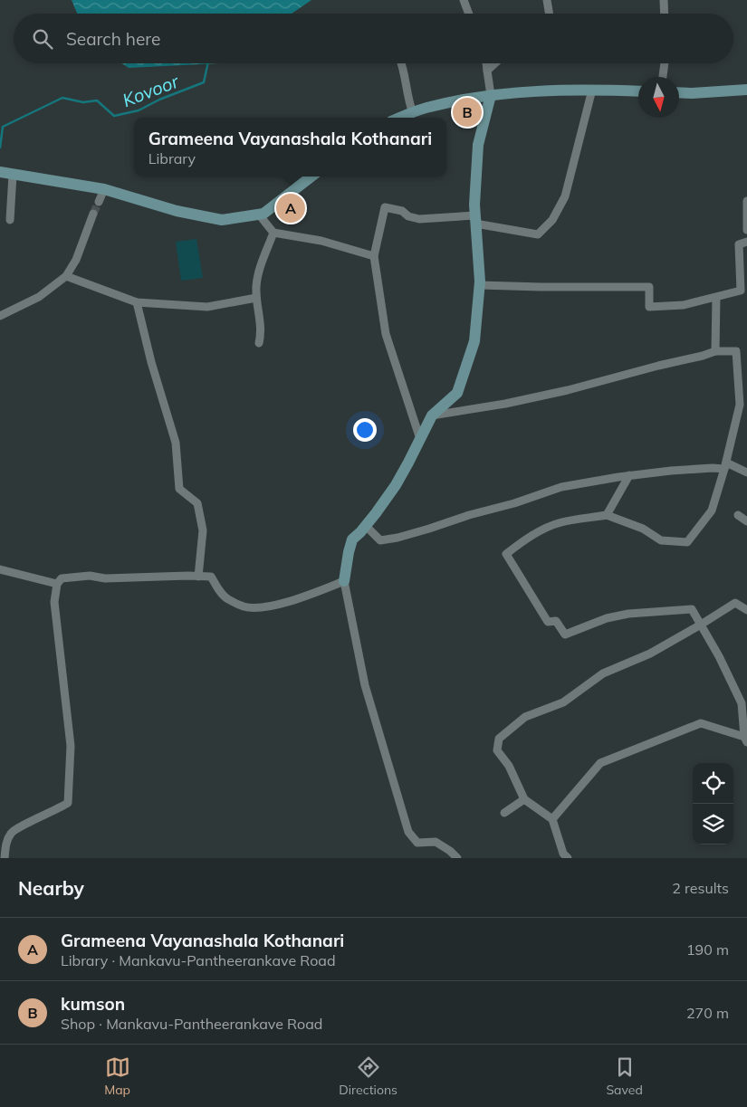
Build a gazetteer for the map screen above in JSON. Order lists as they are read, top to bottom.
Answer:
{
  "water": ["Kovoor"],
  "north": "bottom",
  "page": {
    "search": "Search here",
    "pins": ["B", "A"],
    "popup": ["Grameena Vayanashala Kothanari", "Library"],
    "heading": ["Nearby", "2 results"],
    "list": [
      {
        "mark": "A",
        "name": "Grameena Vayanashala Kothanari",
        "note": "Library · Mankavu-Pantheerankave Road",
        "value": "190 m"
      },
      {
        "mark": "B",
        "name": "kumson",
        "note": "Shop · Mankavu-Pantheerankave Road",
        "value": "270 m"
      }
    ],
    "nav": ["Map", "Directions", "Saved"]
  }
}
